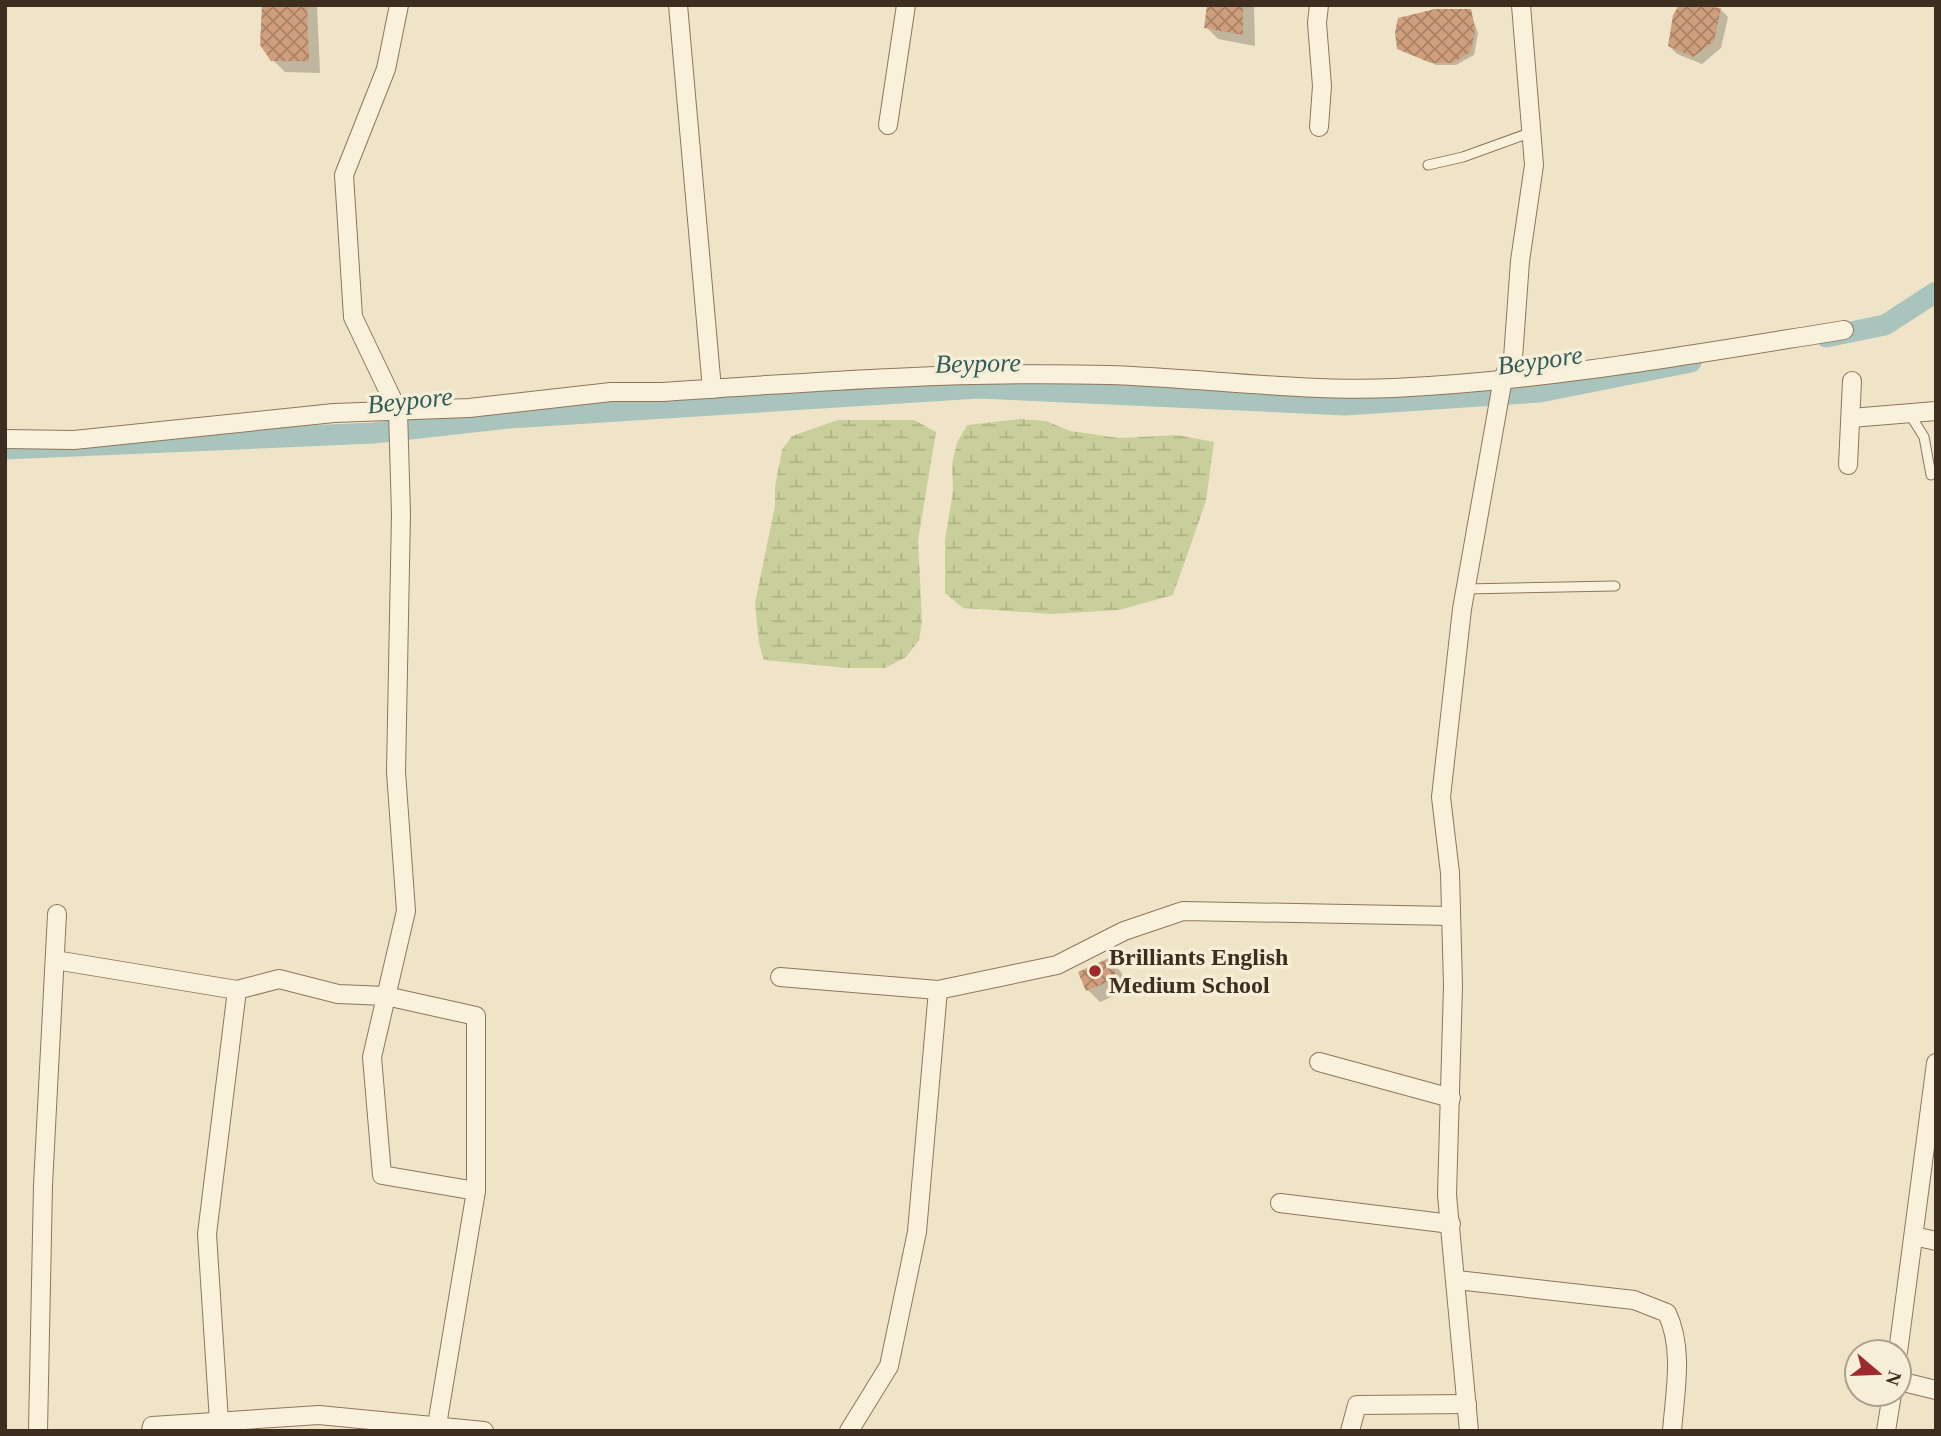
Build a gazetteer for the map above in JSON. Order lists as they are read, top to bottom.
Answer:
{
  "water": ["Beypore"],
  "places": ["Brilliants English Medium School"],
  "north": "right"
}
